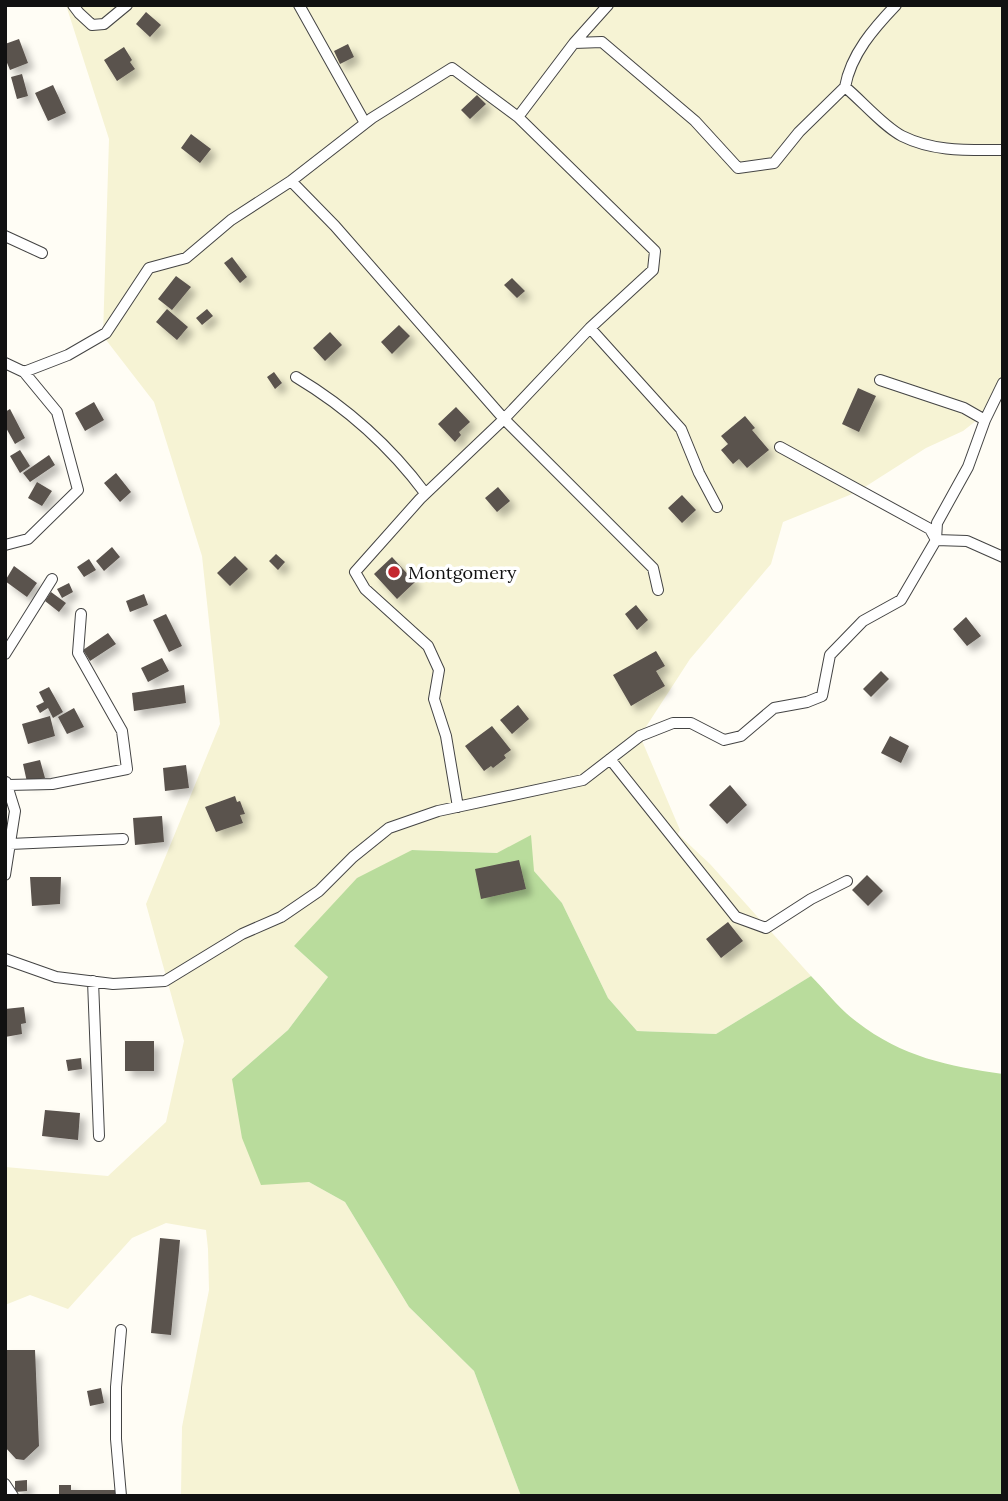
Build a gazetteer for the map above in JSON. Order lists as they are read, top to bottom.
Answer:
{
  "places": ["Montgomery"]
}
